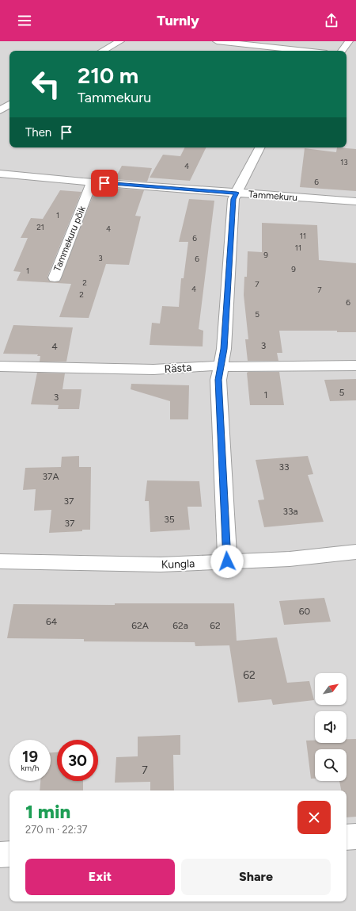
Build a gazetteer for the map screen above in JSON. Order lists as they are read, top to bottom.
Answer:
{
  "streets": {
    "street": [
      "Tammekuru",
      "Tammekuru põik",
      "Rästa",
      "Kungla"
    ]
  },
  "crossings": [
    ["Tammekuru", "Tammekuru põik"]
  ],
  "house_numbers": [
    "13",
    "4",
    "6",
    "1",
    "21",
    "4",
    "11",
    "6",
    "11",
    "9",
    "3",
    "6",
    "9",
    "1",
    "2",
    "7",
    "4",
    "7",
    "2",
    "6",
    "5",
    "3",
    "4",
    "5",
    "1",
    "3",
    "33",
    "37A",
    "37",
    "33a",
    "35",
    "37",
    "60",
    "64",
    "62A",
    "62a",
    "62",
    "62",
    "7"
  ],
  "north": "top right",
  "page": {
    "header": "Turnly",
    "turn": ["210 m", "Tammekuru"],
    "then": "Then",
    "speed": "19 km/h",
    "limit": "30",
    "heading": ["1 min", "270 m · 22:37"],
    "buttons": ["Exit", "Share"]
  }
}
